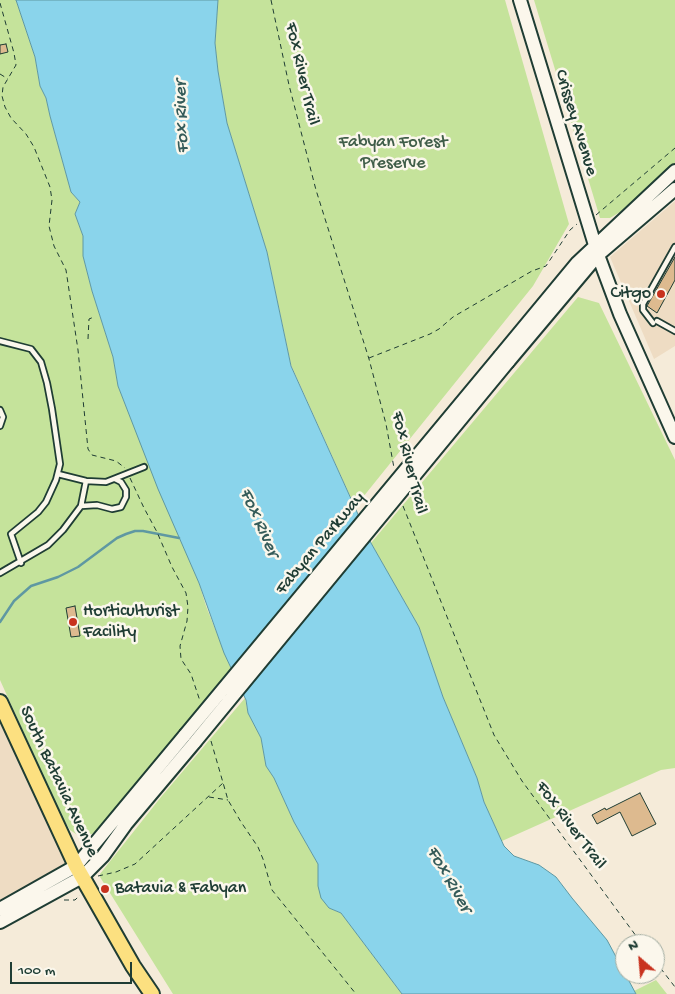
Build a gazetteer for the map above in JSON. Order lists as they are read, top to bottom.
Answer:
{
  "streets": {
    "main road": ["Crissey Avenue", "Fabyan Parkway", "South Batavia Avenue"],
    "path": ["Fox River Trail"]
  },
  "crossings": [
    ["Crissey Avenue", "Fabyan Parkway"],
    ["Fabyan Parkway", "South Batavia Avenue"]
  ],
  "water": ["Fox River"],
  "parks": ["Fabyan Forest Preserve"],
  "places": ["Citgo", "Horticulturist Facility", "Batavia & Fabyan"],
  "scale_bar": "100 m",
  "north": "top left"
}
